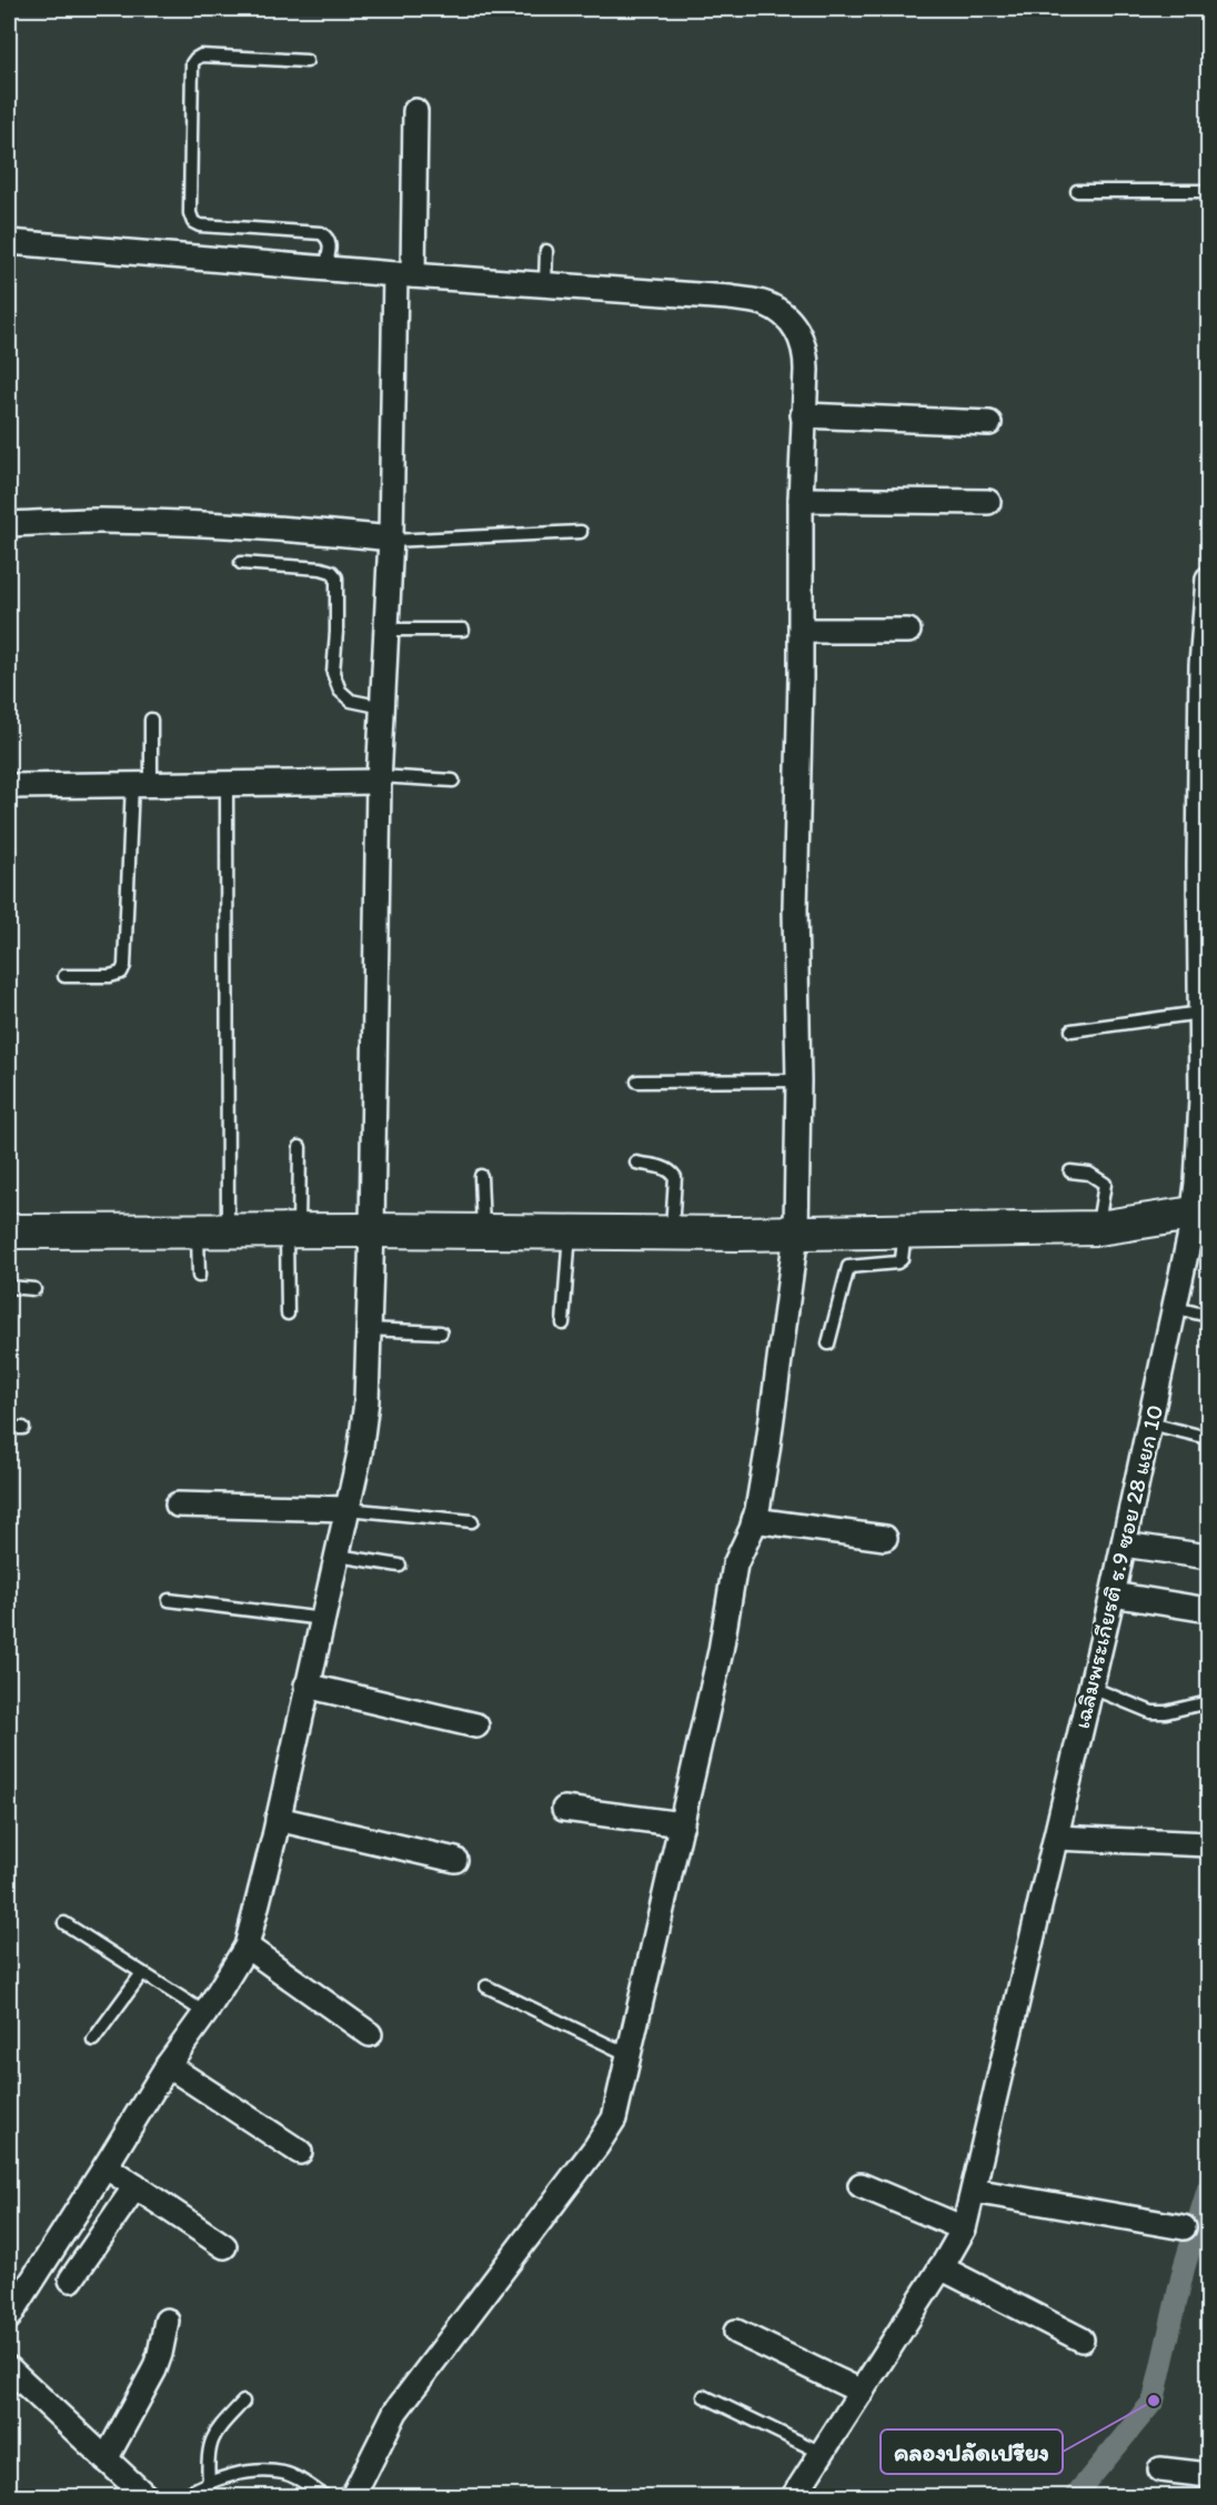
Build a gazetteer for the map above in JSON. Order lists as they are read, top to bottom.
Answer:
{
  "streets": {
    "street": ["เฉลิมพระเกียรติ ร.9 ซอย 28 แยก 10"]
  },
  "places": ["คลองปลัดเปรียง"]
}
